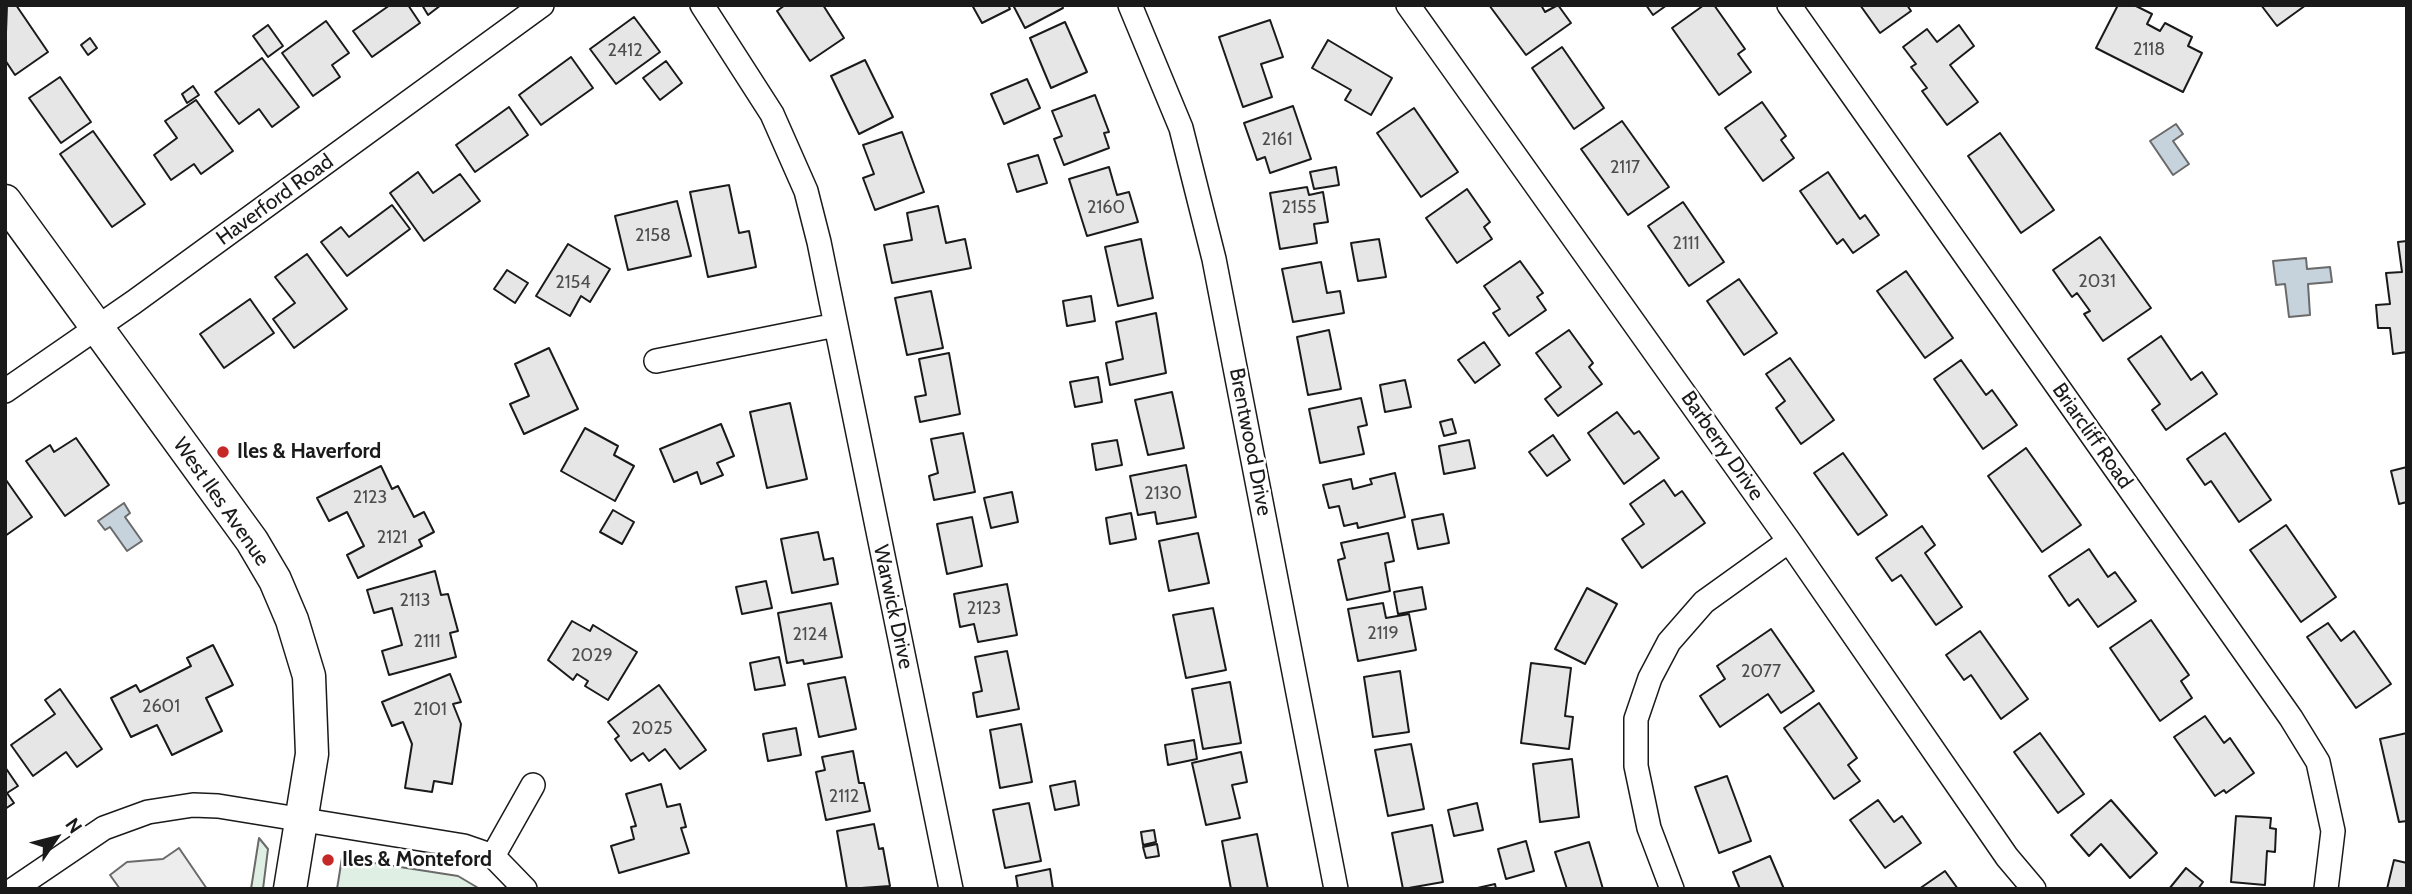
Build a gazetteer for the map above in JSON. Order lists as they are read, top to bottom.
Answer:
{
  "streets": {
    "street": [
      "Haverford Road",
      "Briarcliff Road",
      "Brentwood Drive",
      "Barberry Drive",
      "West Iles Avenue",
      "Warwick Drive"
    ]
  },
  "crossings": [
    ["Haverford Road", "West Iles Avenue"]
  ],
  "places": ["Iles & Haverford", "Iles & Monteford"],
  "house_numbers": [
    "2118",
    "2412",
    "2161",
    "2117",
    "2160",
    "2155",
    "2158",
    "2111",
    "2031",
    "2154",
    "2130",
    "2123",
    "2121",
    "2113",
    "2123",
    "2119",
    "2124",
    "2111",
    "2029",
    "2077",
    "2601",
    "2101",
    "2025",
    "2112"
  ],
  "north": "top right"
}
